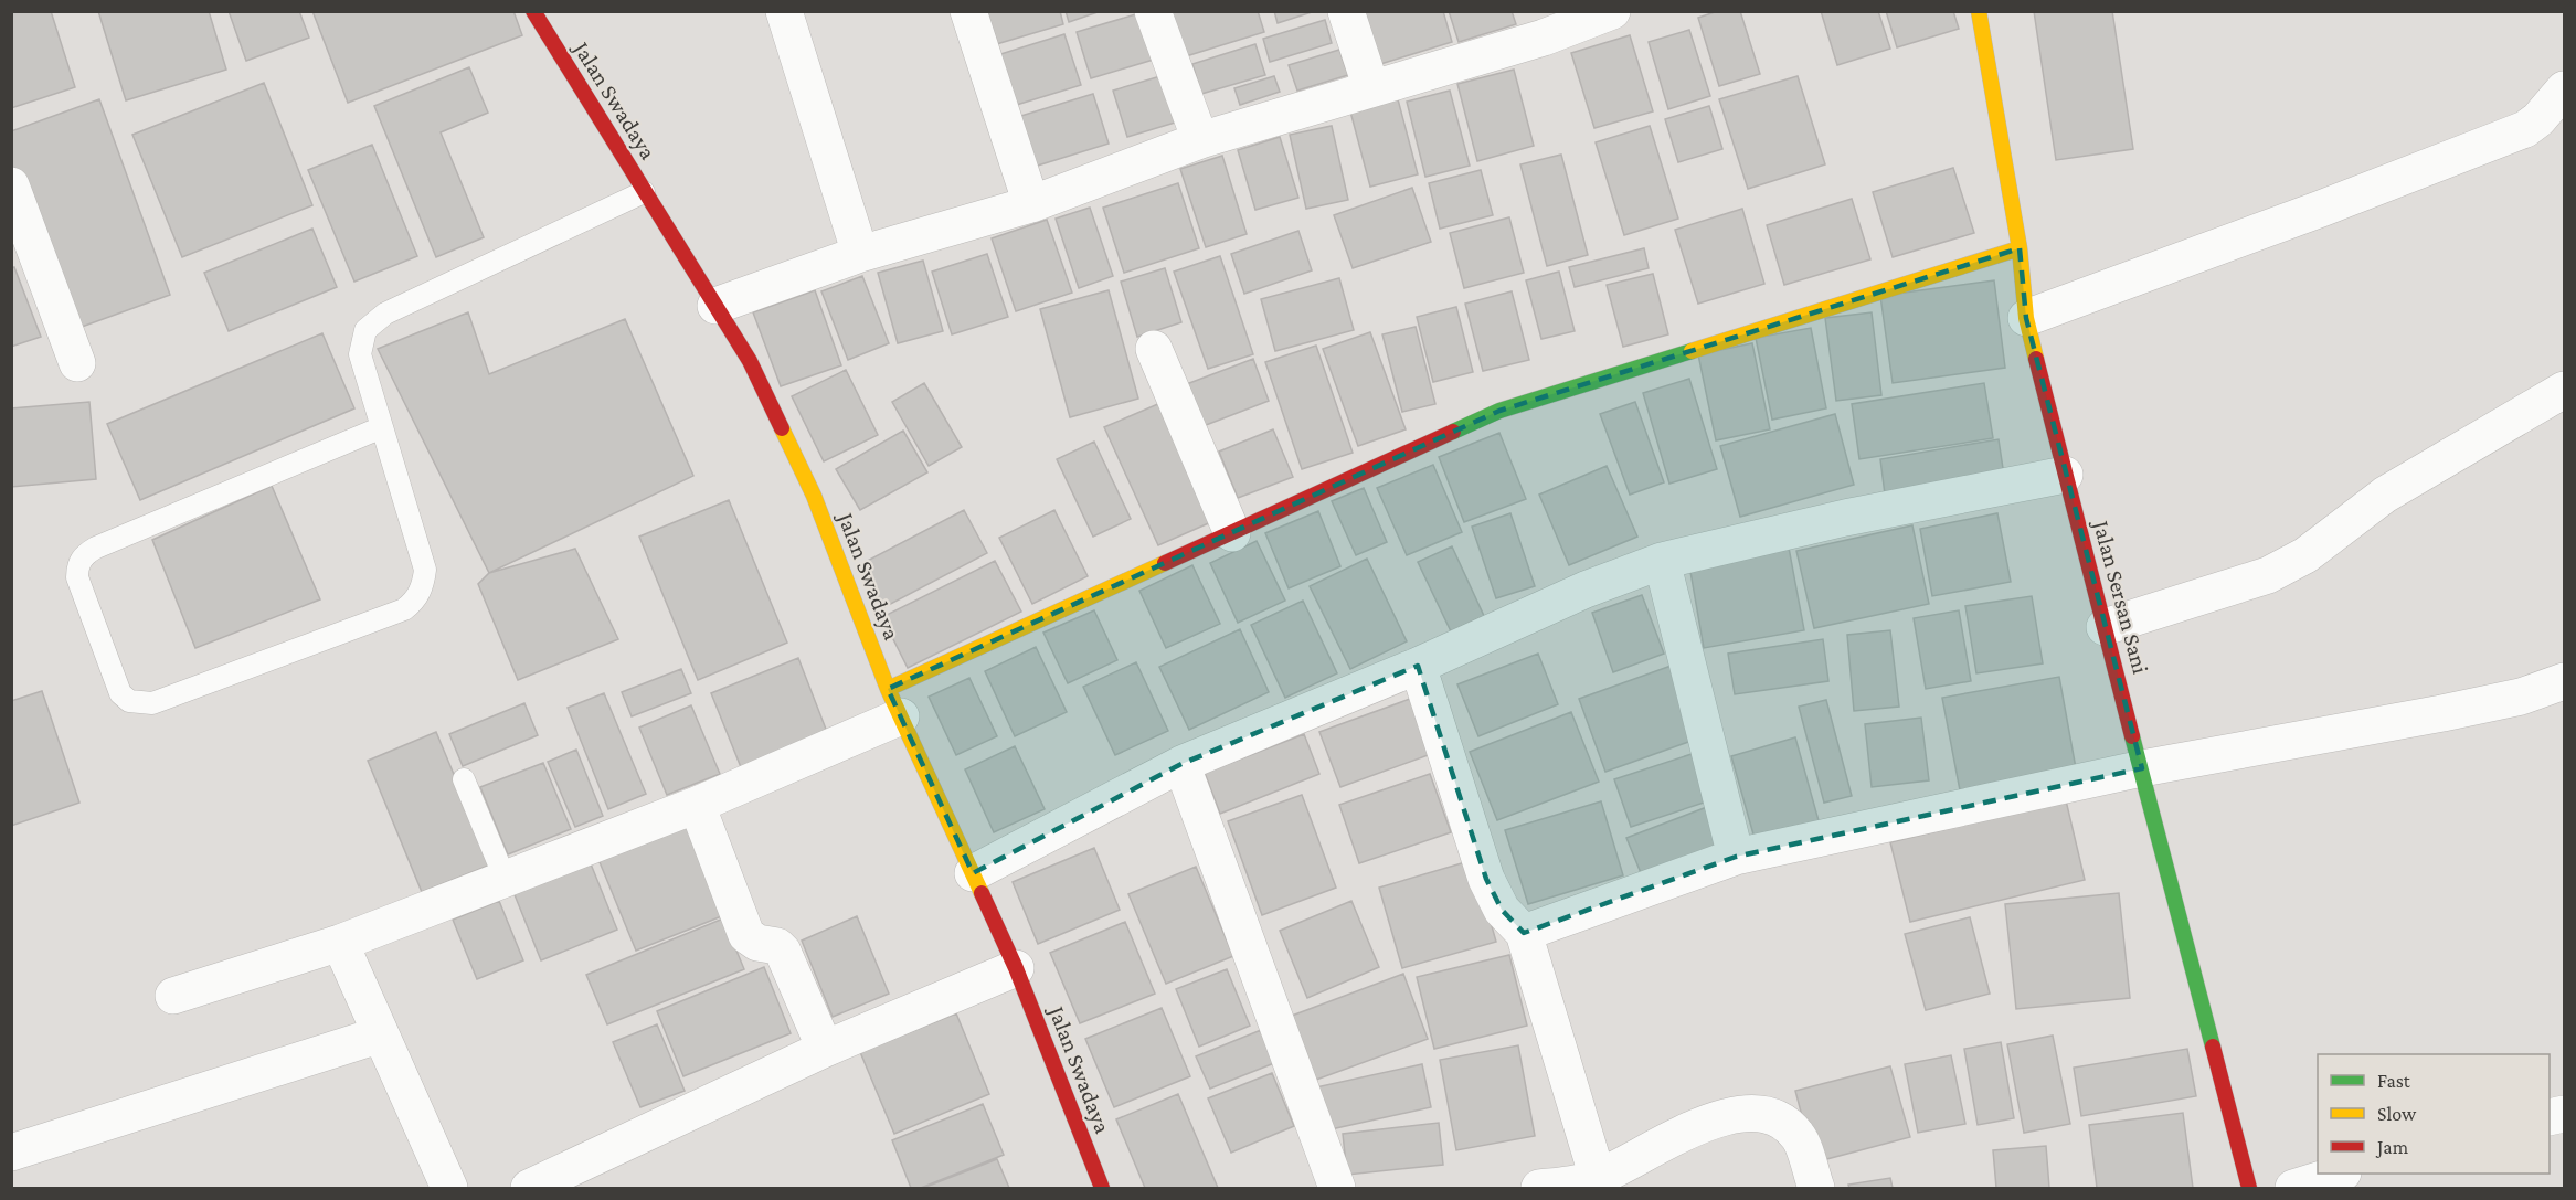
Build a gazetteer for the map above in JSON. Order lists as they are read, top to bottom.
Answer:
{
  "streets": {
    "street": ["Jalan Swadaya", "Jalan Sersan Sani"]
  },
  "legend": ["Fast", "Slow", "Jam"]
}
